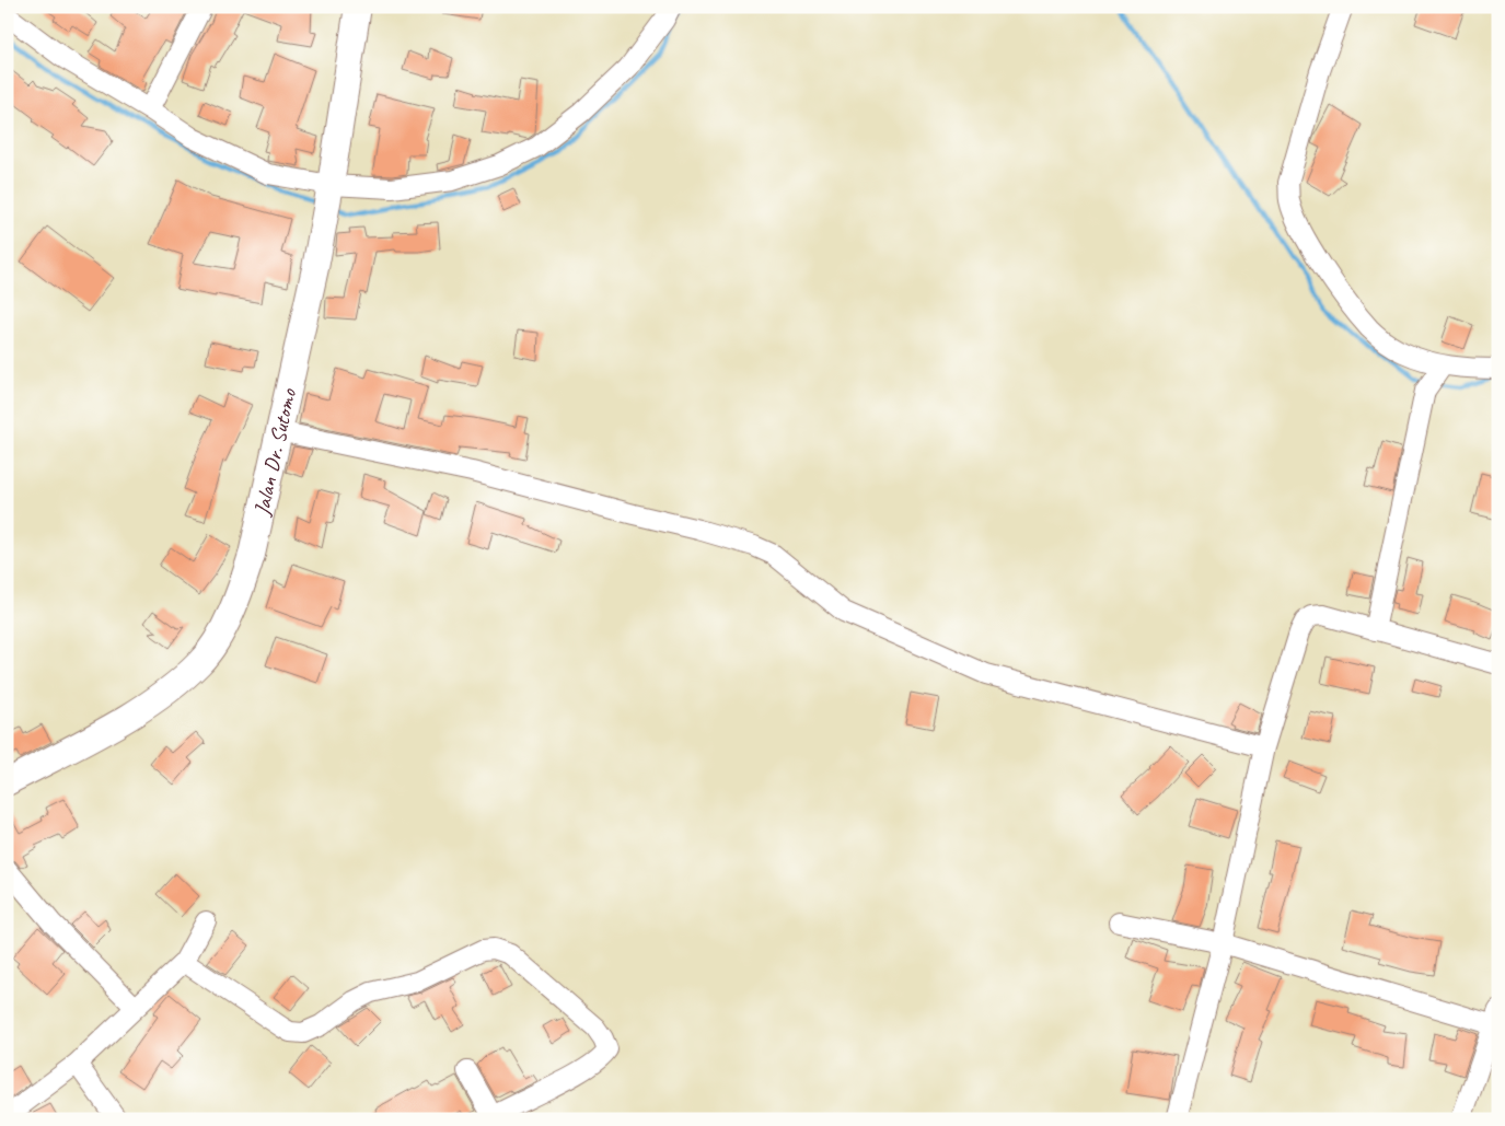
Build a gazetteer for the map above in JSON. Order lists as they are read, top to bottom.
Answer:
{
  "streets": {
    "street": ["Jalan Dr. Sutomo"]
  }
}
